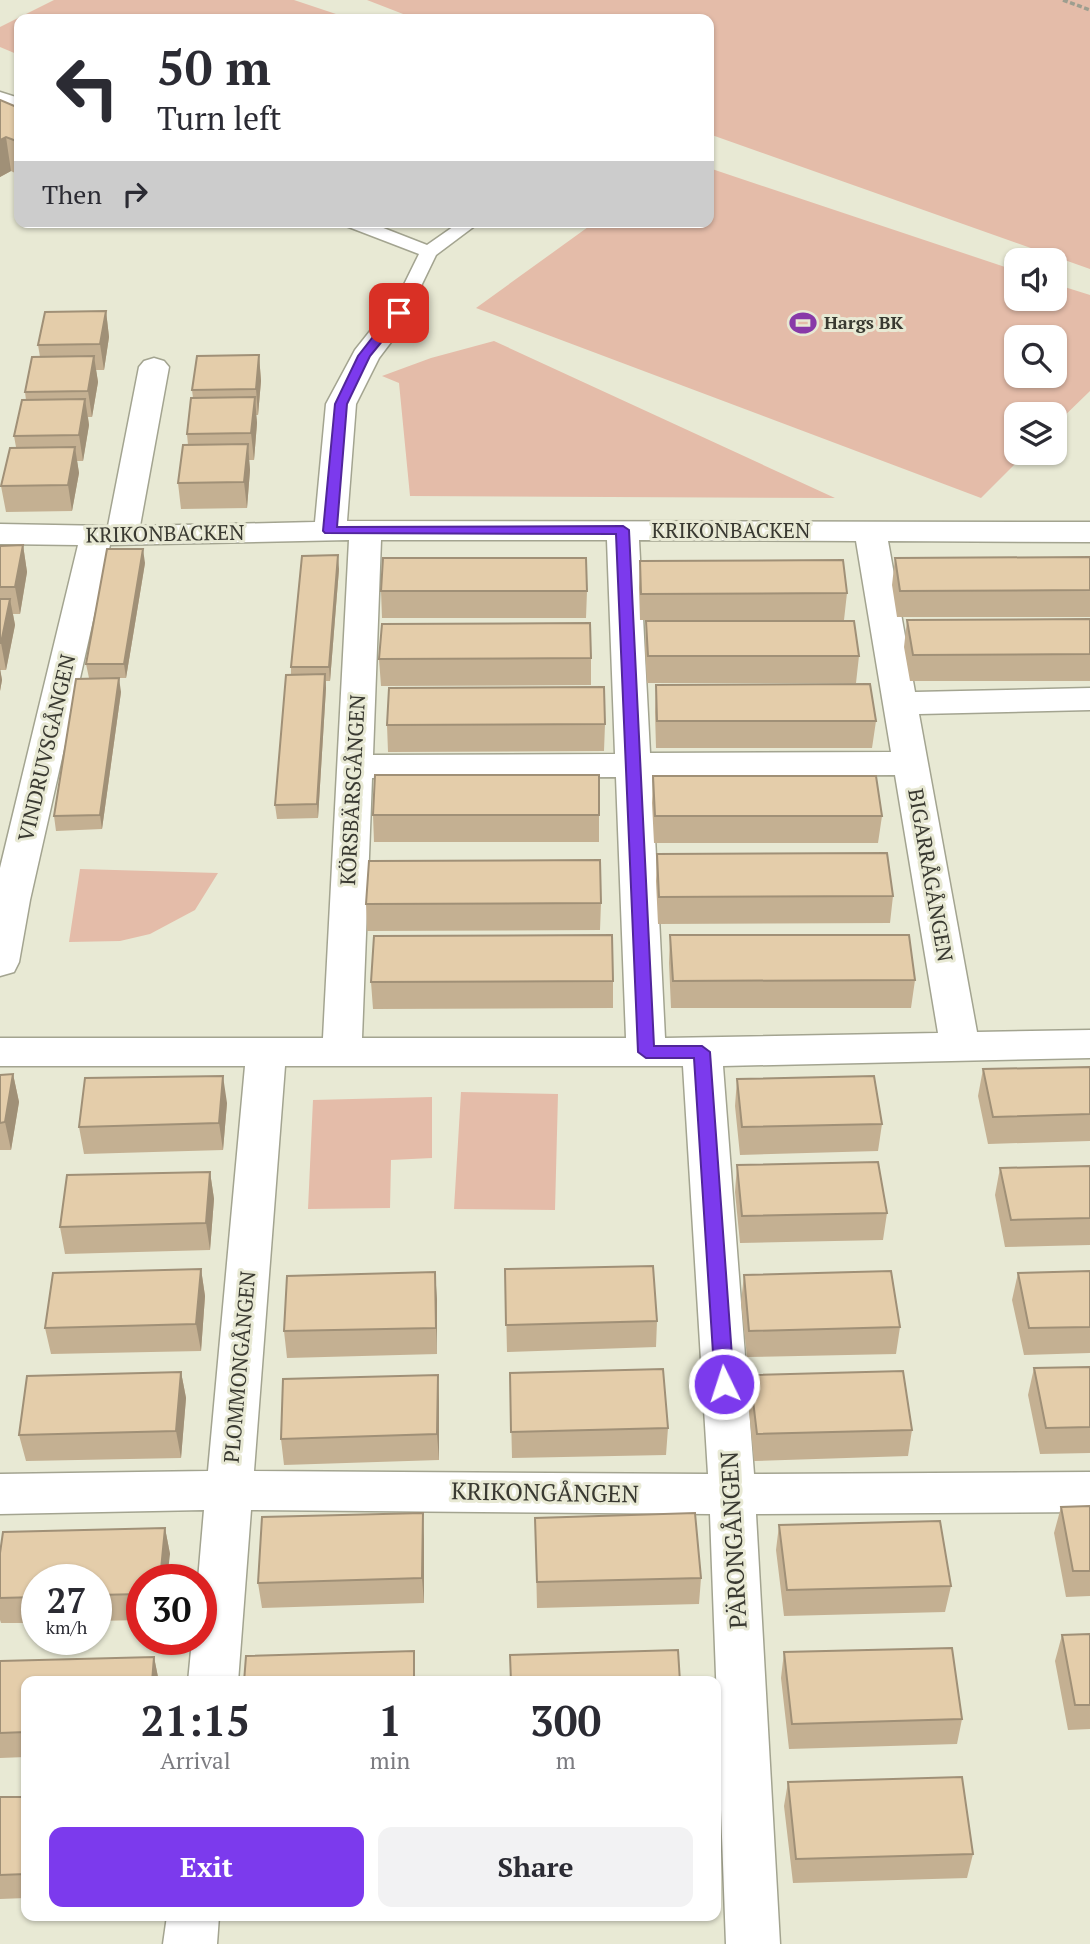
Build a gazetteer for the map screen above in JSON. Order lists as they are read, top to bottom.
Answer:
{
  "streets": {
    "street": [
      "KRIKONBACKEN",
      "VINDRUVSGÅNGEN",
      "KÖRSBÄRSGÅNGEN",
      "BIGARRÅGÅNGEN",
      "PLOMMONGÅNGEN",
      "KRIKONGÅNGEN",
      "PÄRONGÅNGEN"
    ]
  },
  "crossings": [
    ["KRIKONBACKEN", "VINDRUVSGÅNGEN"],
    ["KRIKONBACKEN", "KÖRSBÄRSGÅNGEN"],
    ["KRIKONBACKEN", "BIGARRÅGÅNGEN"],
    ["PLOMMONGÅNGEN", "KRIKONGÅNGEN"],
    ["KRIKONGÅNGEN", "PÄRONGÅNGEN"]
  ],
  "places": {
    "sports": ["Hargs BK"]
  },
  "page": {
    "turn": ["50 m", "Turn left"],
    "then": "Then",
    "speed": "27 km/h",
    "limit": "30",
    "eta": [
      "21:15",
      "Arrival",
      "1",
      "min",
      "300",
      "m"
    ],
    "buttons": ["Exit", "Share"]
  }
}
